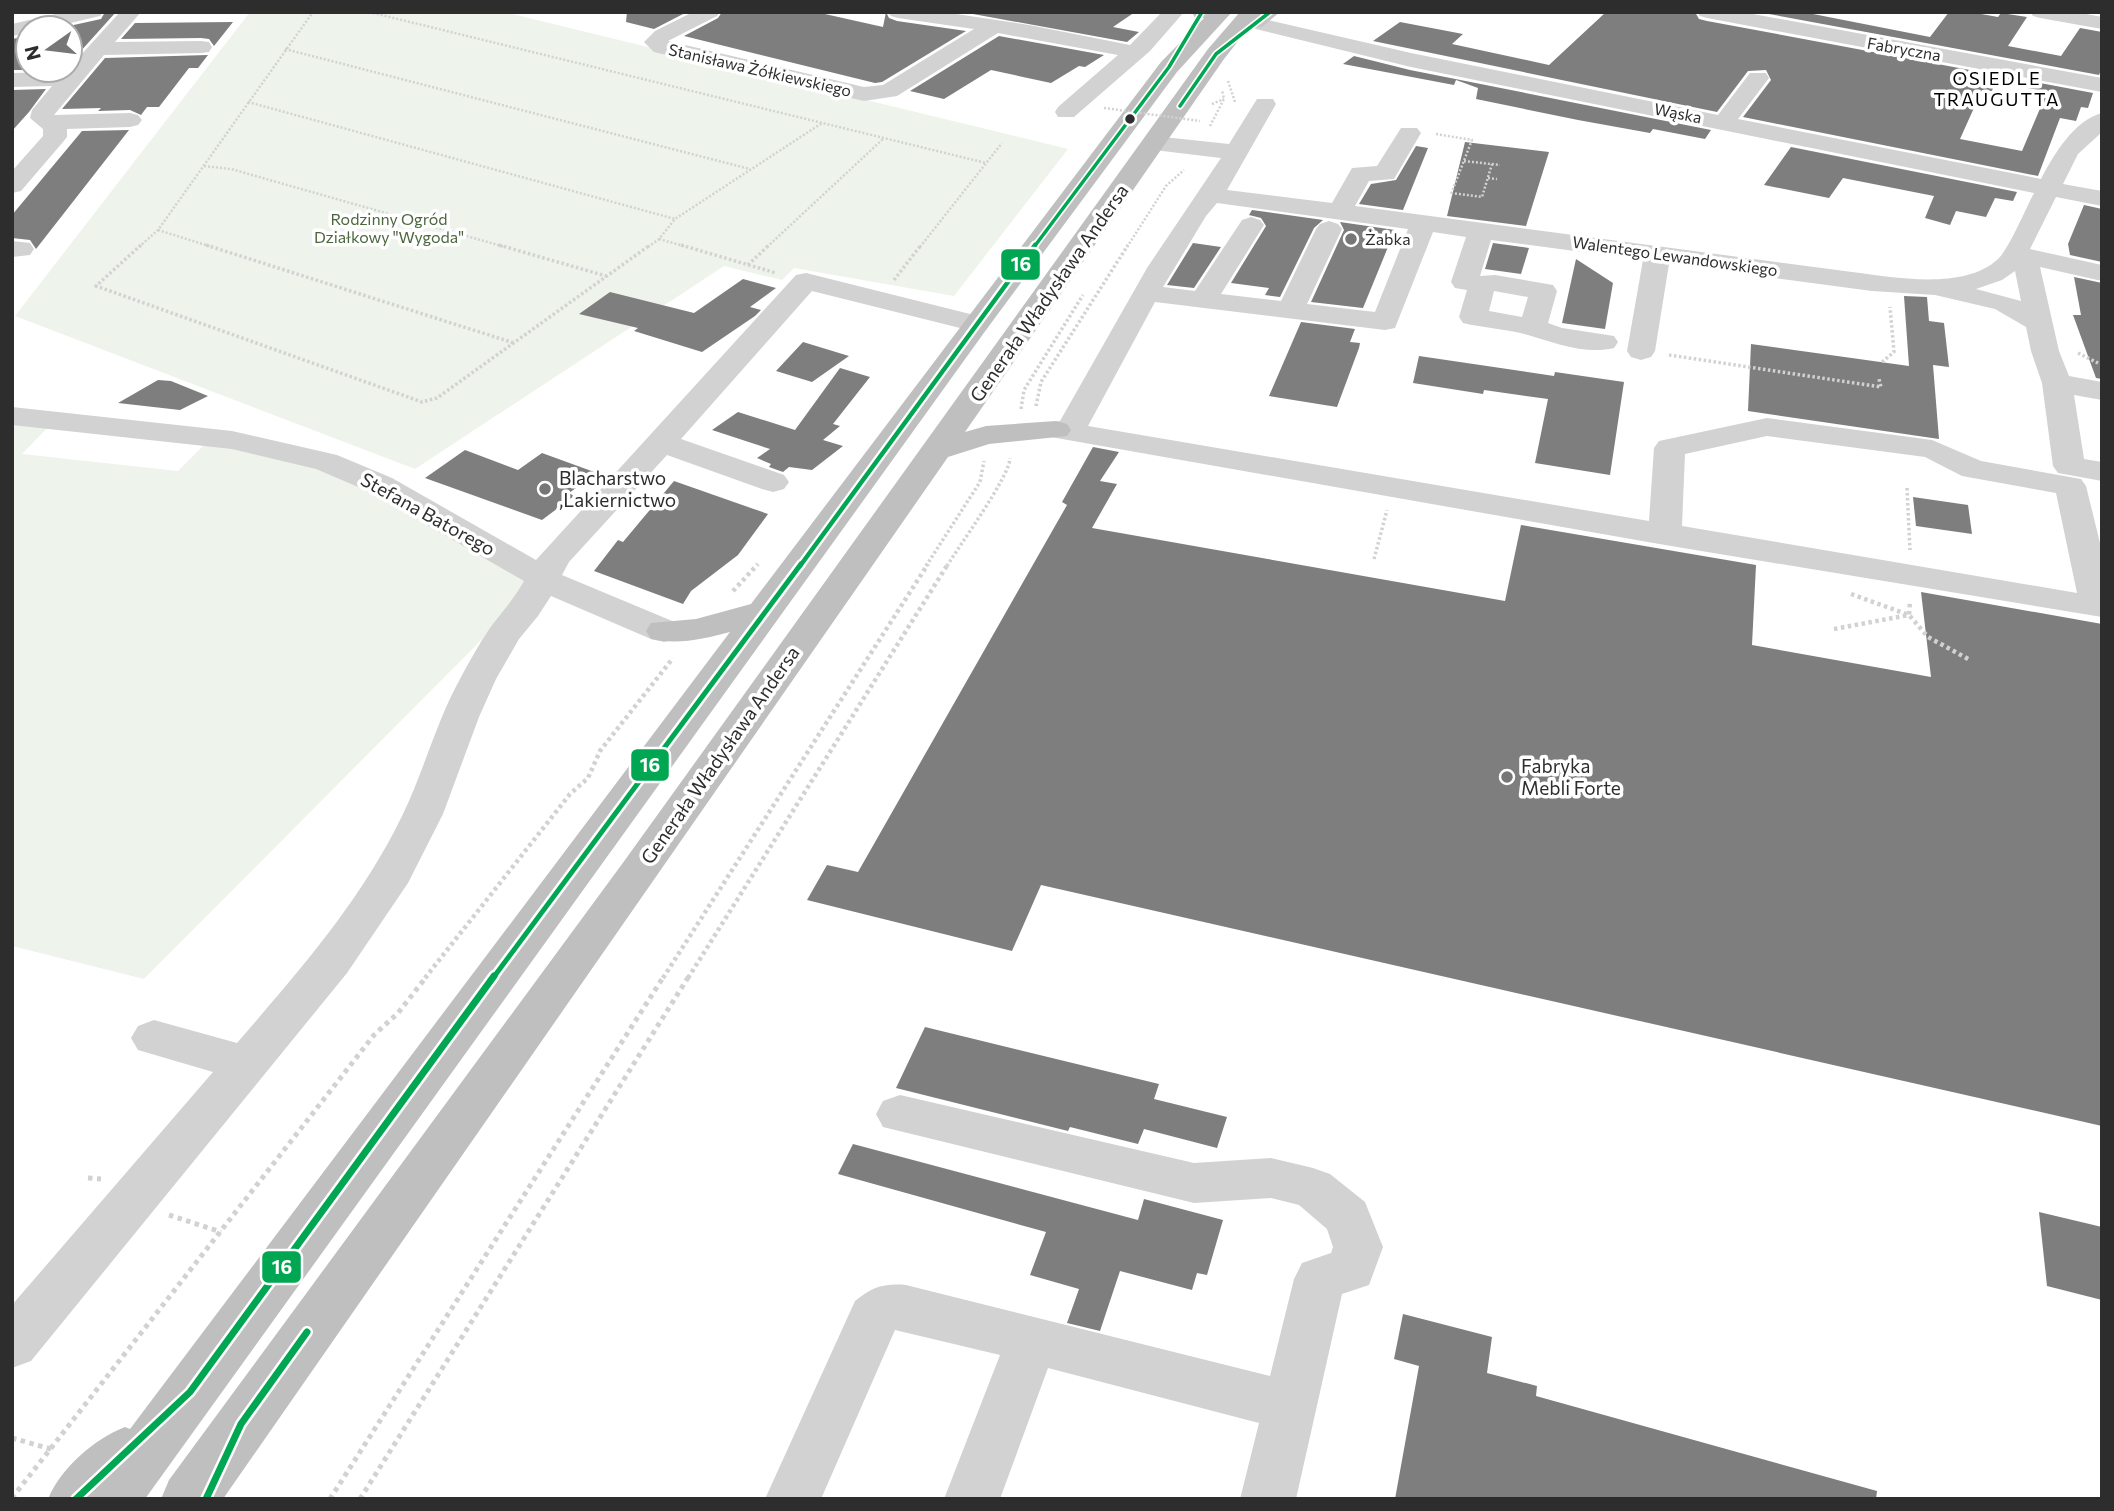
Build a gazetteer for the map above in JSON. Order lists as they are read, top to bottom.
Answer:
{
  "streets": {
    "highway": ["Generała Władysława Andersa"],
    "street": [
      "Fabryczna",
      "Stanisława Żółkiewskiego",
      "Wąska",
      "Walentego Lewandowskiego",
      "Stefana Batorego"
    ]
  },
  "crossings": [
    ["Wąska", "Generała Władysława Andersa"]
  ],
  "districts": ["OSIEDLE TRAUGUTTA"],
  "parks": ["Rodzinny Ogród Działkowy \"Wygoda\""],
  "places": ["Żabka", "Blacharstwo ,Lakiernictwo", "Fabryka Mebli Forte"],
  "lines": ["transit line 16"],
  "north": "left"
}
